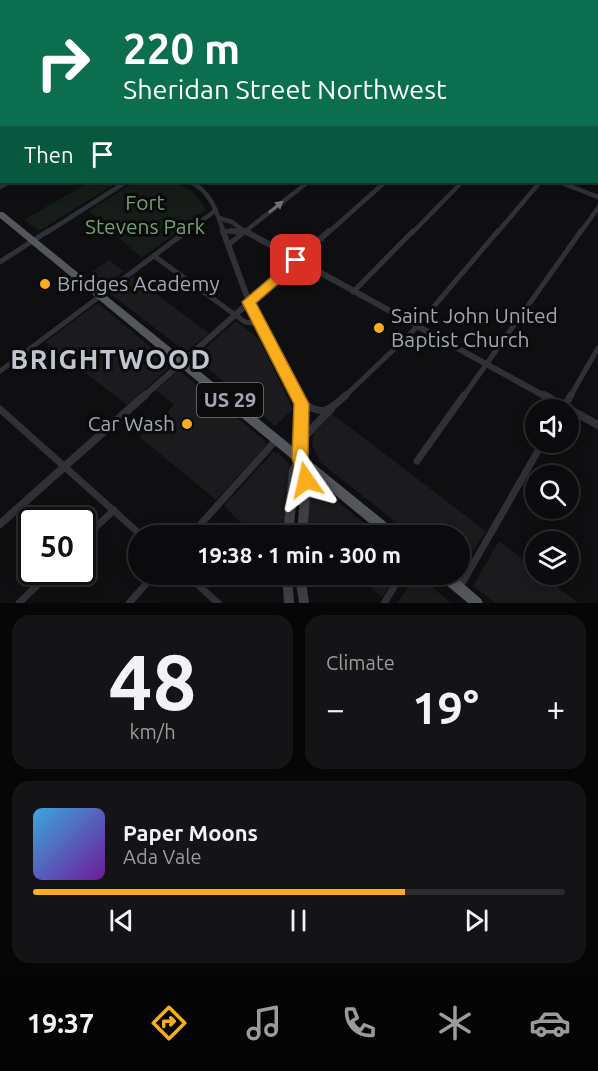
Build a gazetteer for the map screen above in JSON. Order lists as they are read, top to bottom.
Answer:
{
  "streets": {
    "highway": ["US 29"]
  },
  "districts": ["BRIGHTWOOD"],
  "parks": ["Fort Stevens Park"],
  "places": ["Bridges Academy", "Saint John United Baptist Church", "Car Wash"],
  "page": {
    "turn": ["220 m", "Sheridan Street Northwest"],
    "then": "Then",
    "limit": "50",
    "trip": "19:38 · 1 min · 300 m",
    "tile": [
      ["48", "km/h"],
      "Climate"
    ],
    "heat": ["−", "19°", "+"],
    "song": ["Paper Moons", "Ada Vale"],
    "tabs": "19:37"
  }
}
